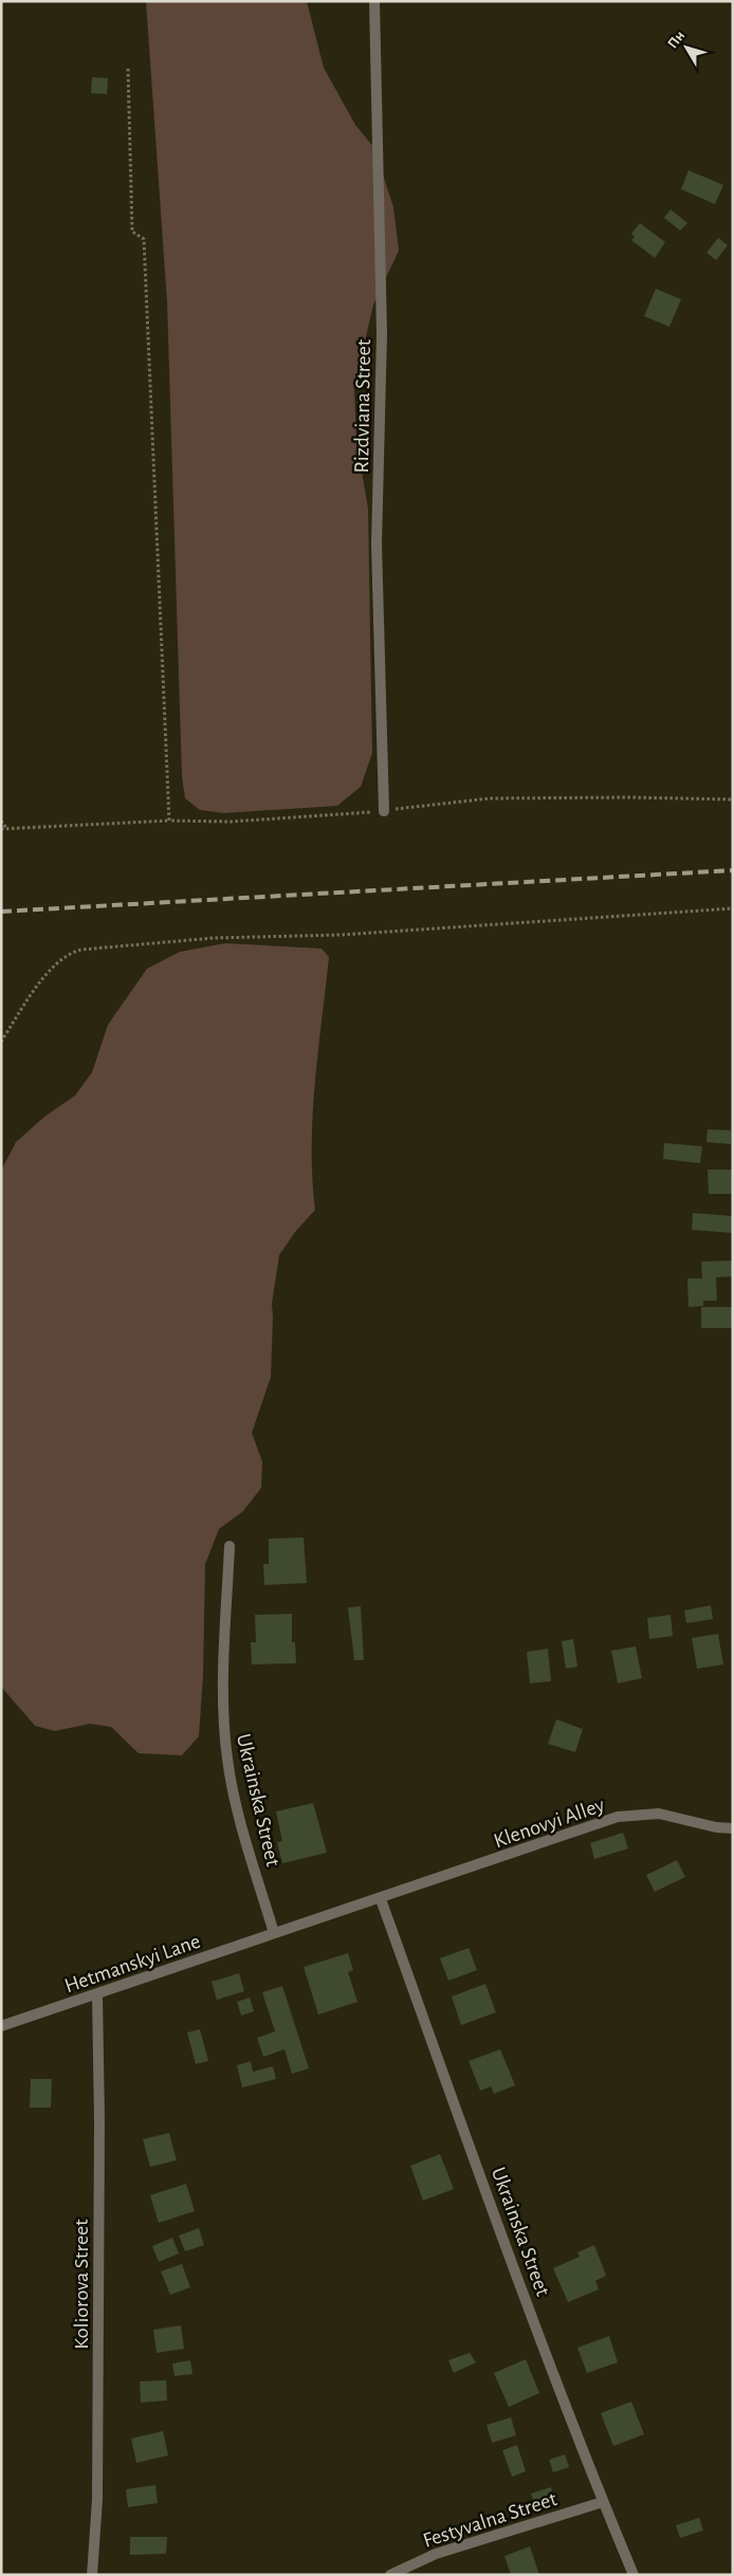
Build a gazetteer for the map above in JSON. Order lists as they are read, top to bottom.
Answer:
{
  "streets": {
    "street": [
      "Rizdviana Street",
      "Ukrainska Street",
      "Klenovyi Alley",
      "Hetmanskyi Lane",
      "Koliorova Street",
      "Festyvalna Street"
    ]
  },
  "crossings": [
    ["Ukrainska Street", "Klenovyi Alley"],
    ["Ukrainska Street", "Hetmanskyi Lane"],
    ["Ukrainska Street", "Festyvalna Street"],
    ["Klenovyi Alley", "Hetmanskyi Lane"],
    ["Hetmanskyi Lane", "Koliorova Street"]
  ],
  "north": "top left"
}
